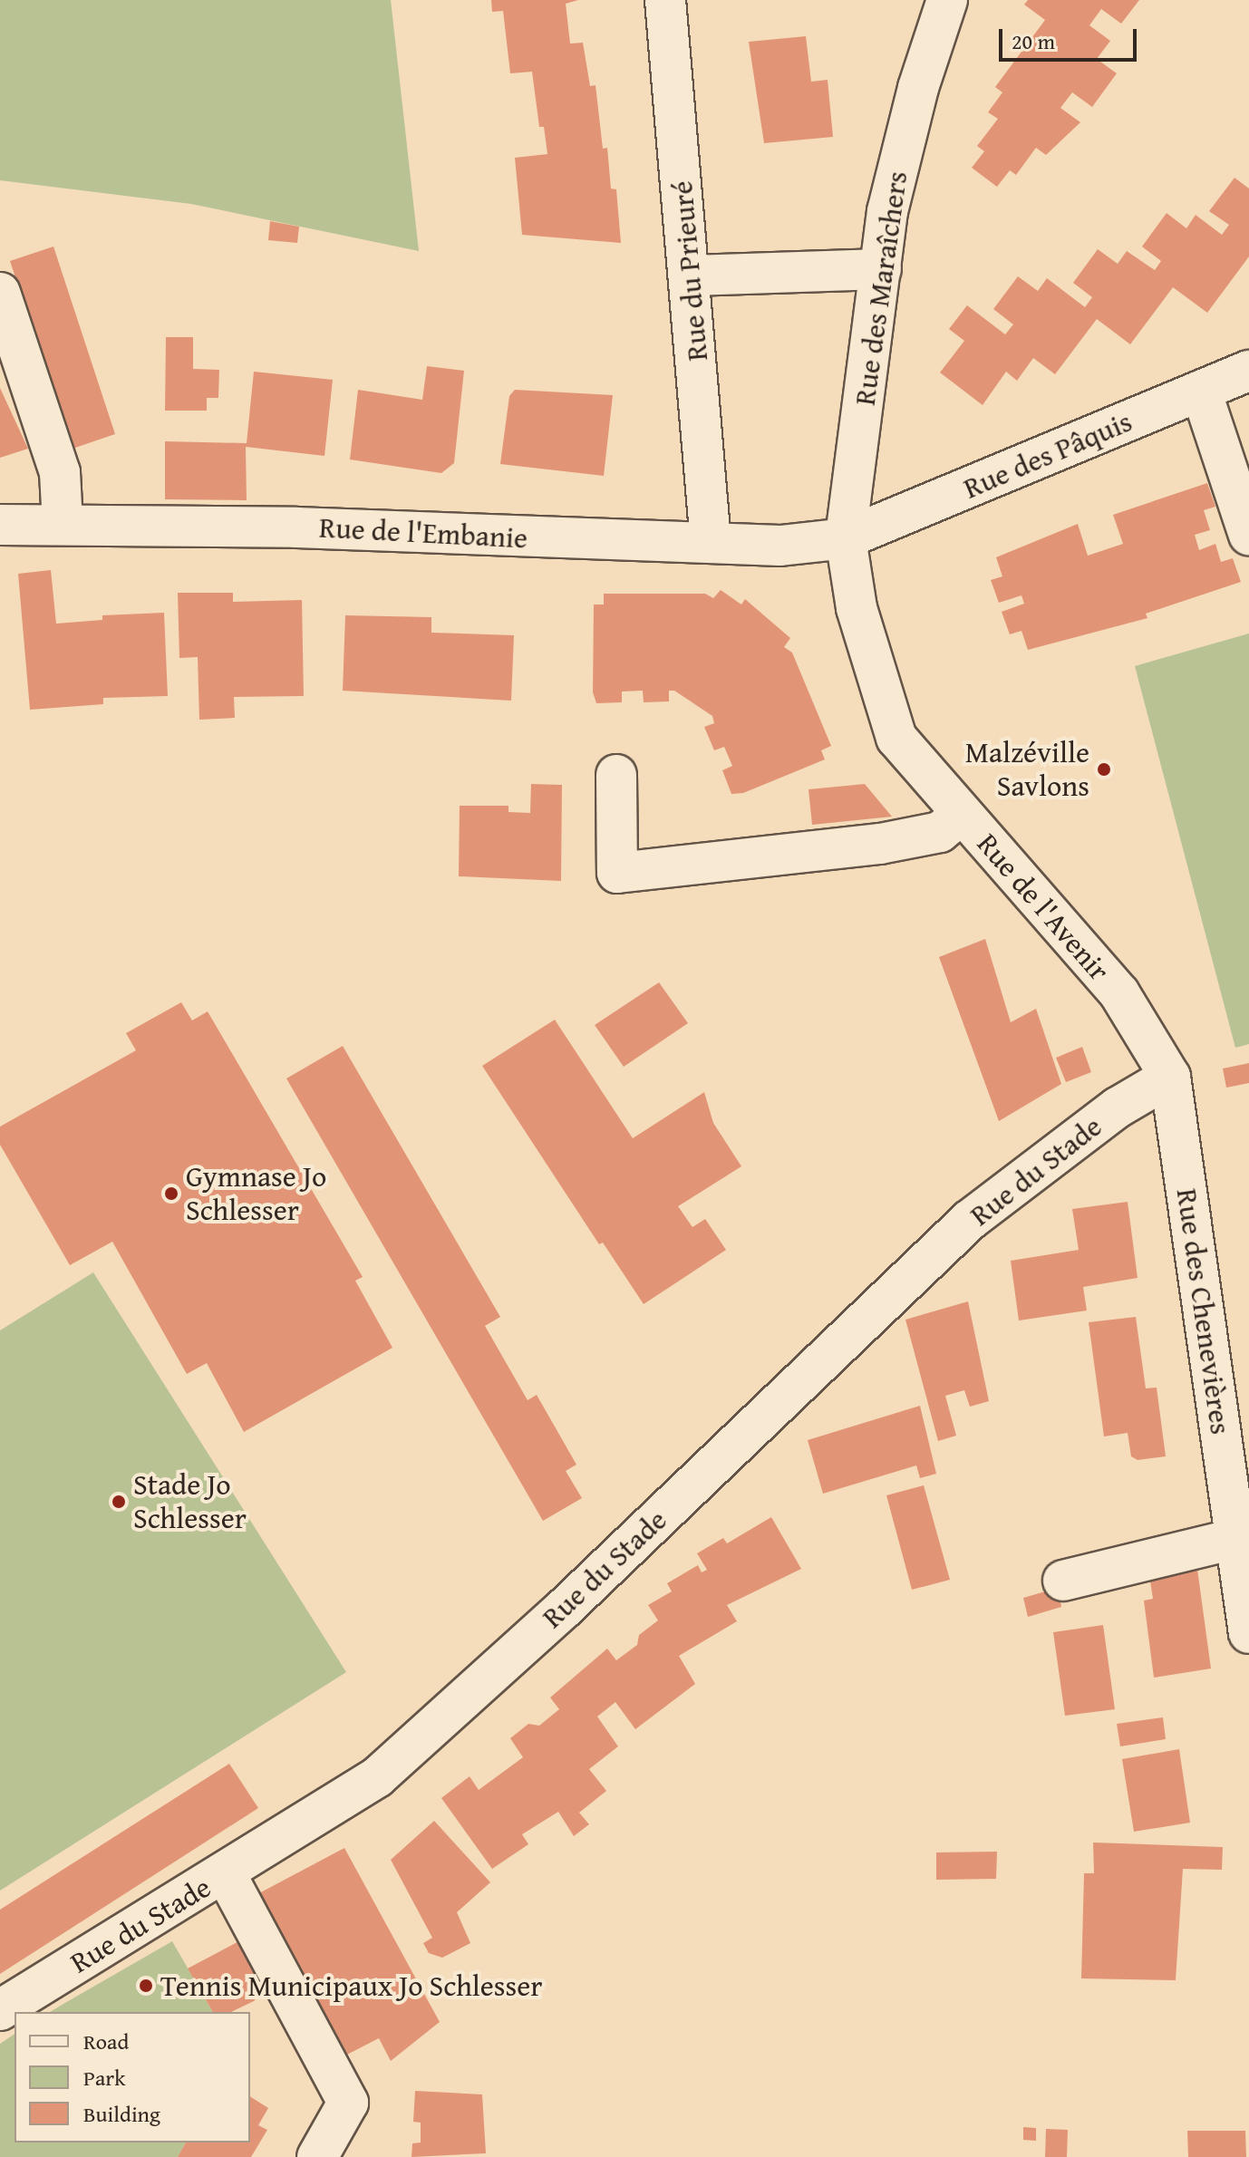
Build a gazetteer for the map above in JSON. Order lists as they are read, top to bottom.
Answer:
{
  "streets": {
    "street": [
      "Rue du Prieuré",
      "Rue des Maraîchers",
      "Rue des Pâquis",
      "Rue de l'Embanie",
      "Rue de l'Avenir",
      "Rue du Stade",
      "Rue des Chenevières"
    ]
  },
  "crossings": [
    ["Rue du Prieuré", "Rue de l'Embanie"],
    ["Rue des Maraîchers", "Rue des Pâquis"],
    ["Rue des Maraîchers", "Rue de l'Embanie"],
    ["Rue des Maraîchers", "Rue de l'Avenir"],
    ["Rue des Pâquis", "Rue de l'Embanie"],
    ["Rue des Pâquis", "Rue de l'Avenir"],
    ["Rue de l'Embanie", "Rue de l'Avenir"],
    ["Rue de l'Avenir", "Rue du Stade"],
    ["Rue de l'Avenir", "Rue des Chenevières"],
    ["Rue du Stade", "Rue des Chenevières"]
  ],
  "places": [
    "Malzéville Savlons",
    "Gymnase Jo Schlesser",
    "Stade Jo Schlesser",
    "Tennis Municipaux Jo Schlesser"
  ],
  "legend": ["Road", "Park", "Building"],
  "scale_bar": "20 m"
}
